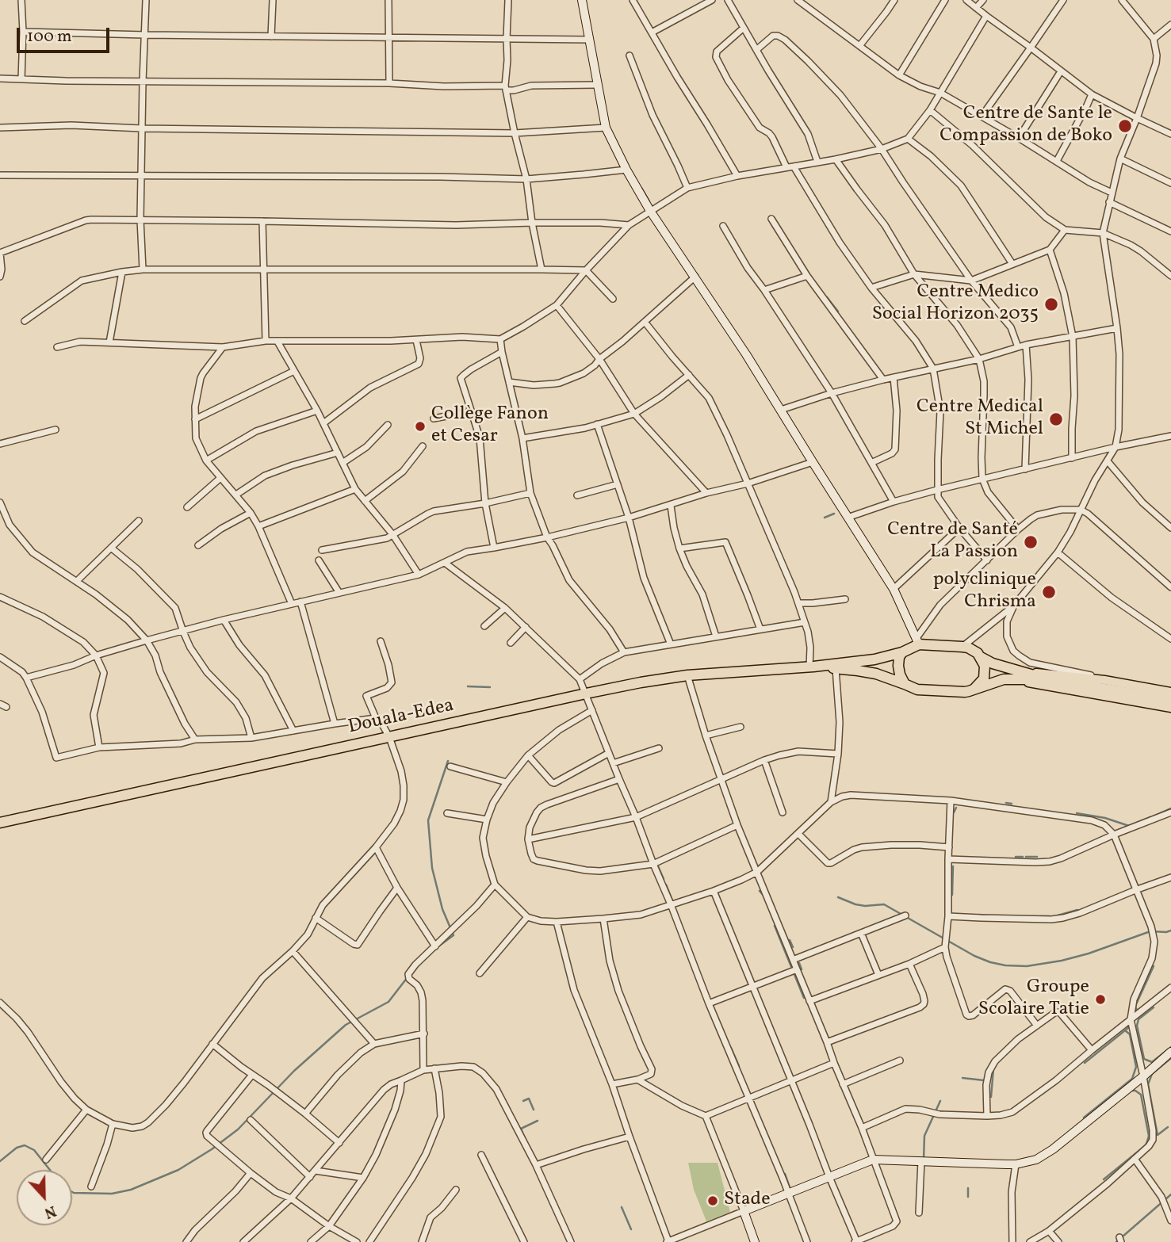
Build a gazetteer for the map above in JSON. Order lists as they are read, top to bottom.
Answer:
{
  "streets": {
    "highway": ["Douala-Edea"]
  },
  "places": [
    "Centre de Sante le Compassion de Boko",
    "Centre Medico Social Horizon 2035",
    "Centre Medical St Michel",
    "Collège Fanon et Cesar",
    "Centre de Santé La Passion",
    "polyclinique Chrisma",
    "Groupe Scolaire Tatie",
    "Stade"
  ],
  "scale_bar": "100 m",
  "north": "bottom"
}
